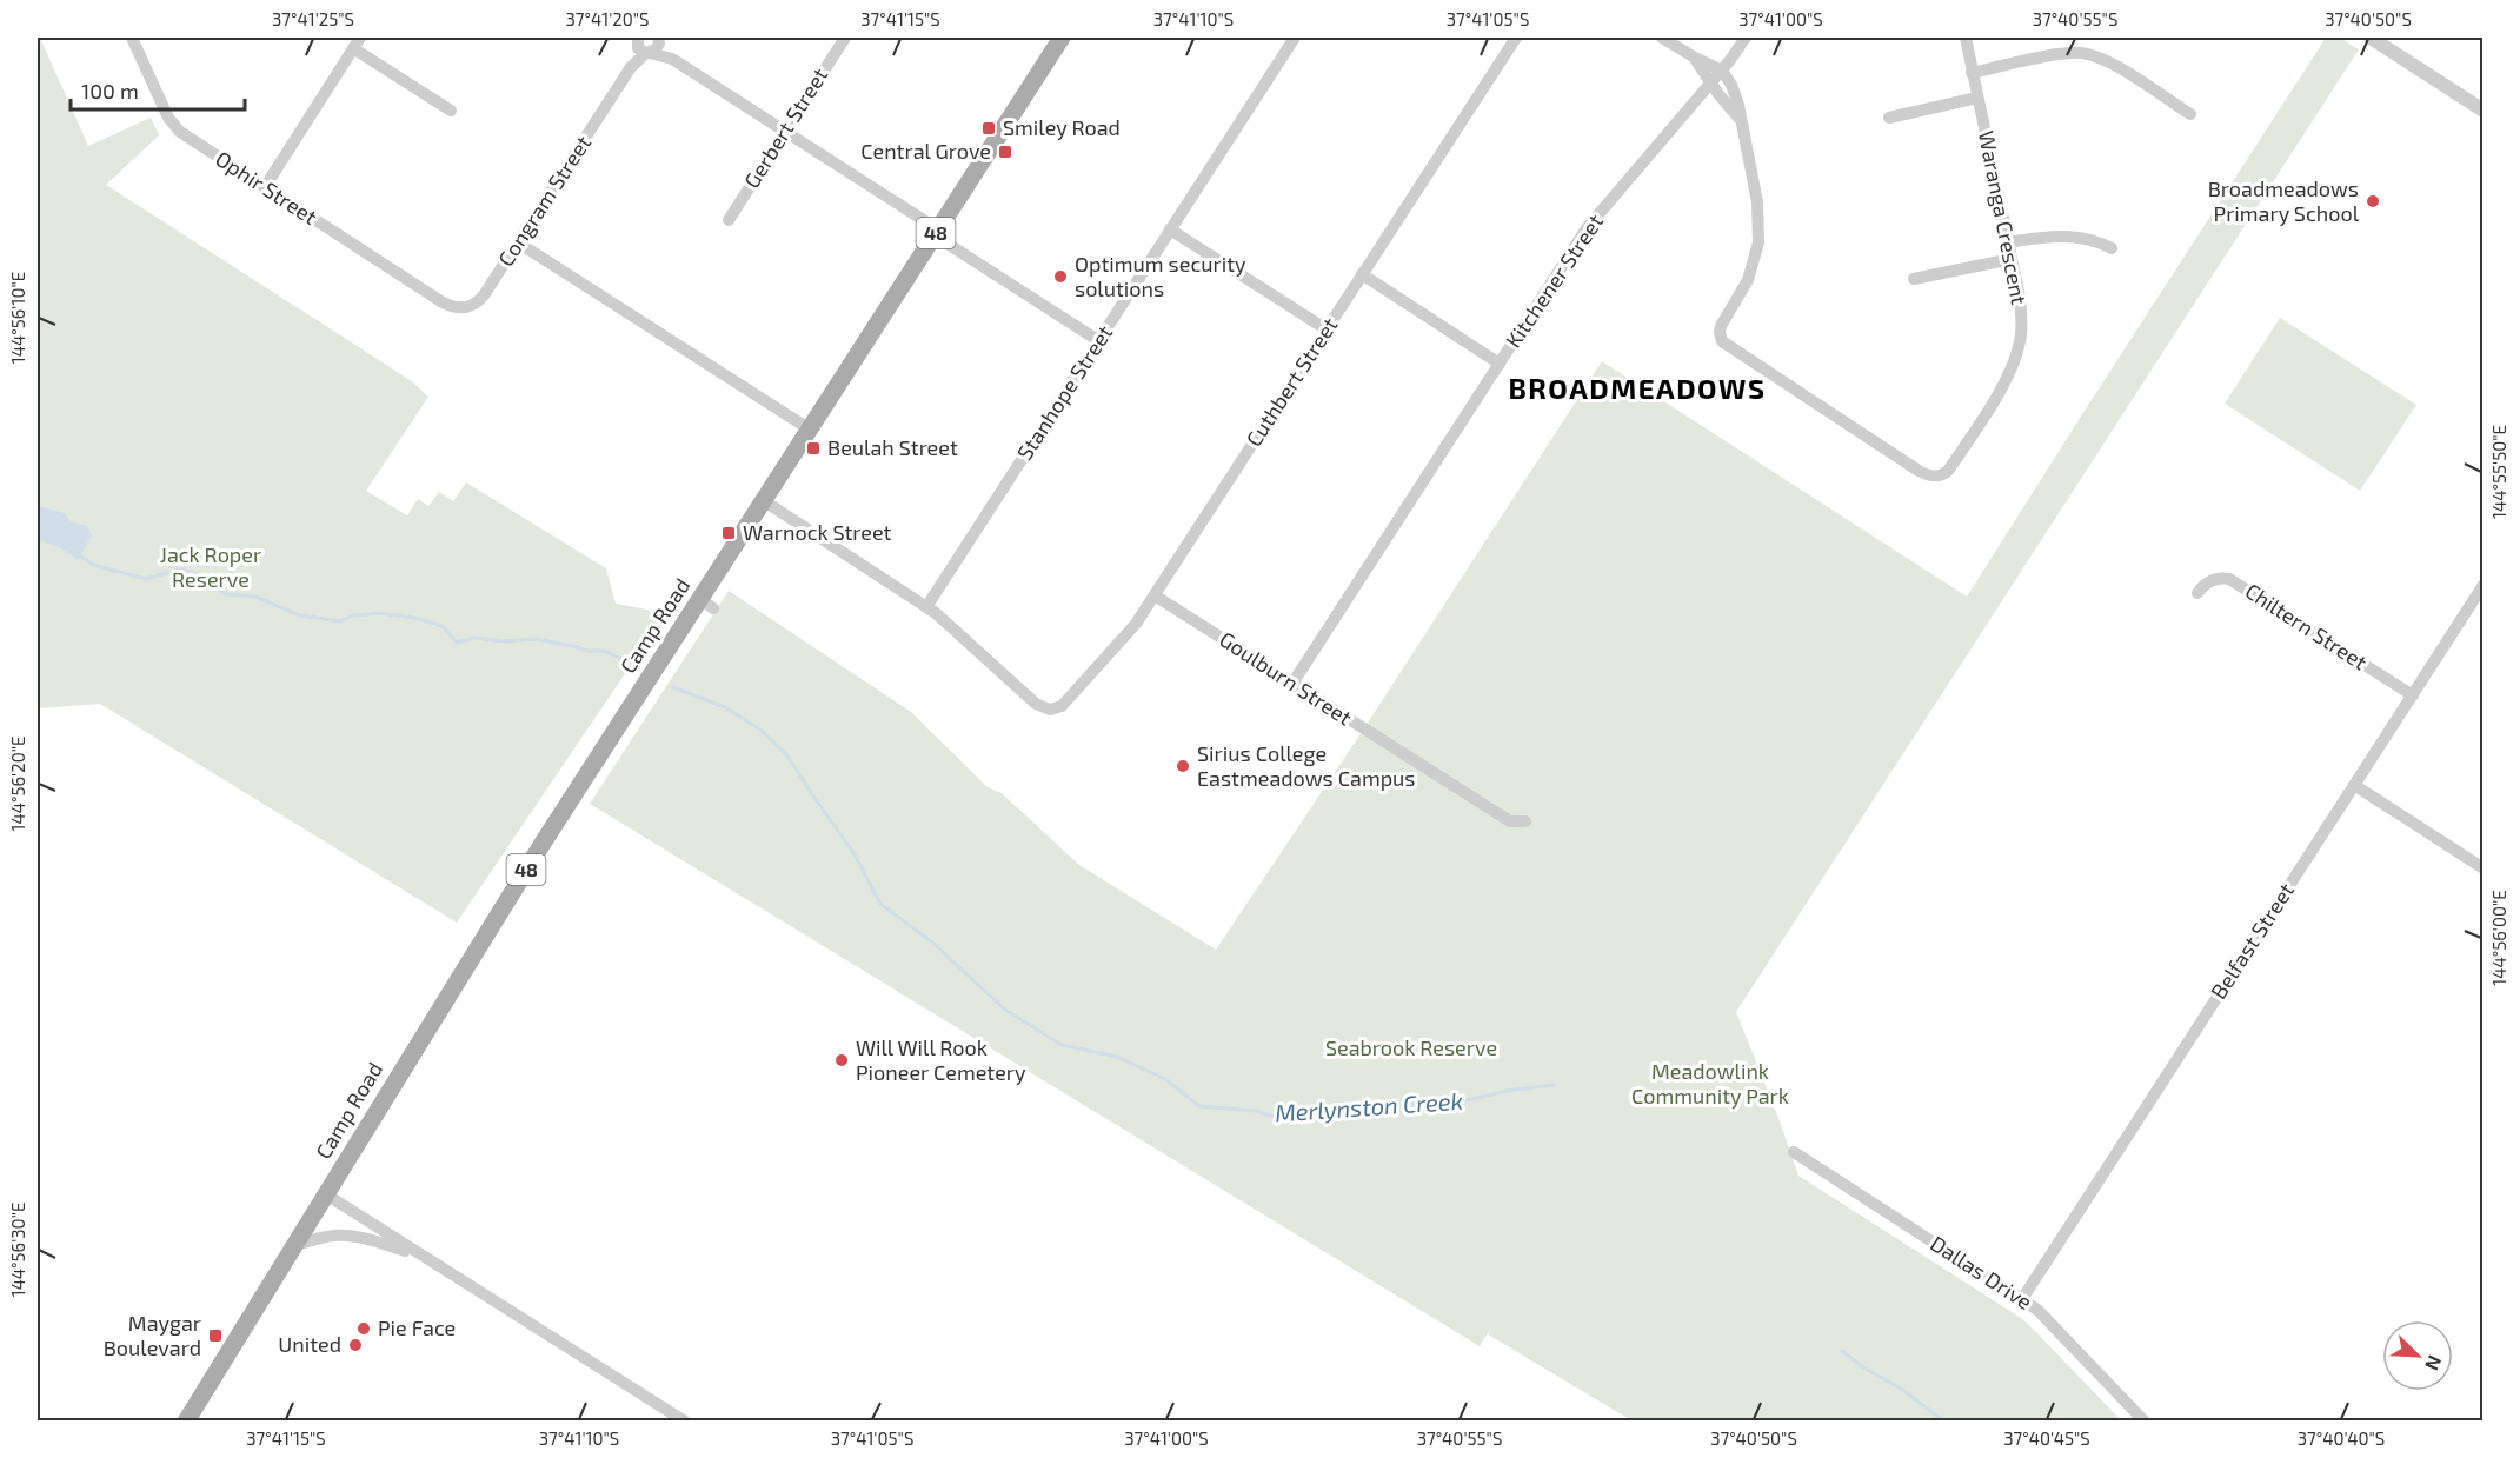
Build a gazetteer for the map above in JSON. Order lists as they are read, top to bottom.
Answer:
{
  "streets": {
    "main road": ["48", "Camp Road"],
    "street": [
      "Gerbert Street",
      "Ophir Street",
      "Congram Street",
      "Waranga Crescent",
      "Kitchener Street",
      "Cuthbert Street",
      "Stanhope Street",
      "Chiltern Street",
      "Goulburn Street",
      "Belfast Street",
      "Dallas Drive"
    ]
  },
  "crossings": [
    ["Ophir Street", "Congram Street"],
    ["Waranga Crescent", "Kitchener Street"],
    ["Kitchener Street", "Goulburn Street"],
    ["Cuthbert Street", "Stanhope Street"],
    ["Cuthbert Street", "Goulburn Street"],
    ["Chiltern Street", "Belfast Street"],
    ["Belfast Street", "Dallas Drive"]
  ],
  "districts": ["BROADMEADOWS"],
  "water": ["Merlynston Creek"],
  "parks": ["Jack Roper Reserve", "Seabrook Reserve", "Meadowlink Community Park"],
  "places": {
    "transit": [
      "Smiley Road",
      "Central Grove",
      "Beulah Street",
      "Warnock Street",
      "Maygar Boulevard"
    ],
    "other": [
      "Broadmeadows Primary School",
      "Optimum security solutions",
      "Sirius College Eastmeadows Campus",
      "Will Will Rook Pioneer Cemetery",
      "Pie Face",
      "United"
    ]
  },
  "scale_bar": "100 m",
  "north": "bottom right",
  "coordinates": [
    "37°41'25\"S",
    "37°41'20\"S",
    "37°41'15\"S",
    "37°41'10\"S",
    "37°41'05\"S",
    "37°41'00\"S",
    "37°40'55\"S",
    "37°40'50\"S",
    "144°56'10\"E",
    "144°55'50\"E",
    "144°56'20\"E",
    "144°56'00\"E",
    "144°56'30\"E",
    "37°40'45\"S",
    "37°40'40\"S"
  ]
}
